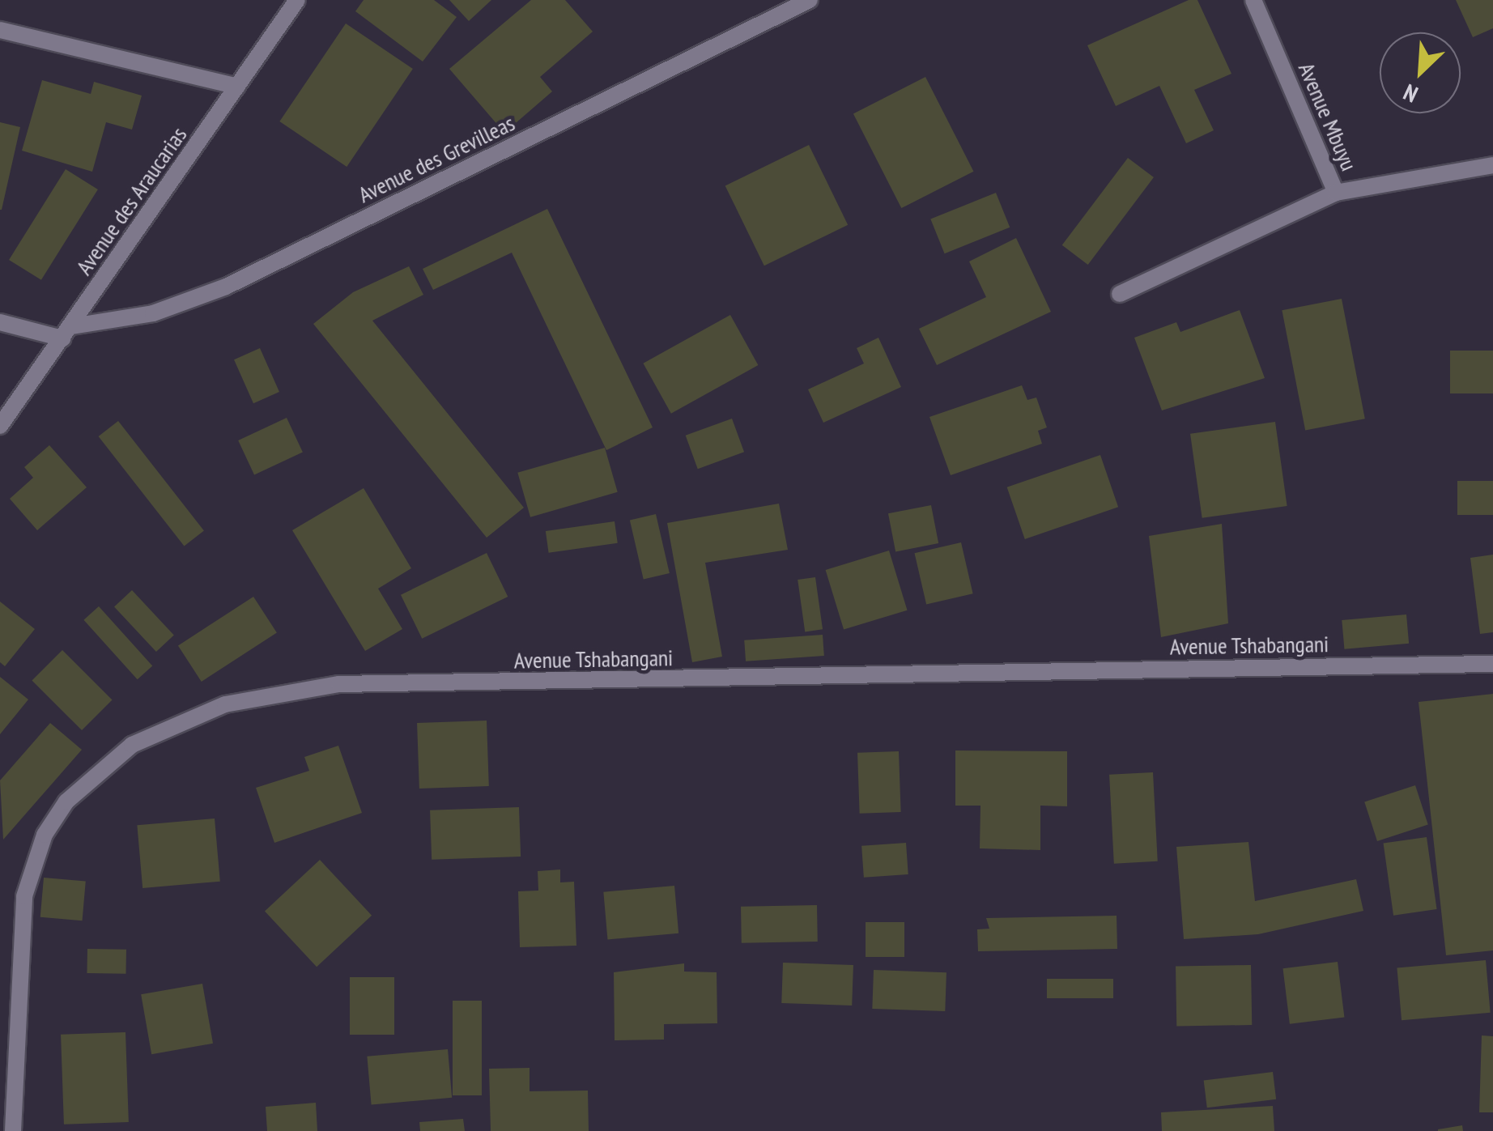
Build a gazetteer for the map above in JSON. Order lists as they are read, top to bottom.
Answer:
{
  "streets": {
    "street": [
      "Avenue Mbuyu",
      "Avenue des Grevilleas",
      "Avenue des Araucarias",
      "Avenue Tshabangani"
    ]
  },
  "crossings": [
    ["Avenue des Grevilleas", "Avenue des Araucarias"]
  ],
  "north": "bottom left"
}
